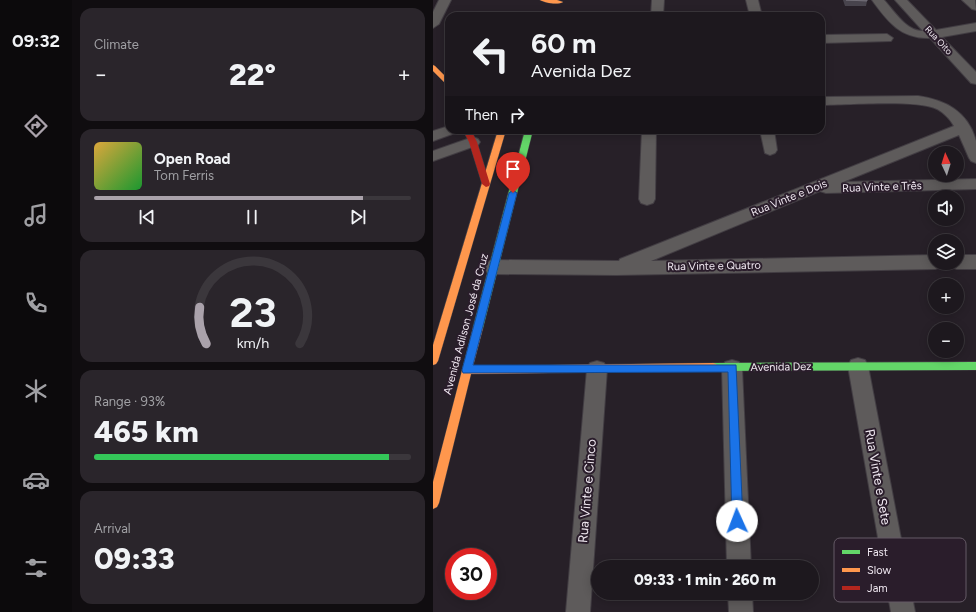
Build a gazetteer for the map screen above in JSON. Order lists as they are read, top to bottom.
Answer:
{
  "streets": {
    "main road": ["Avenida Adilson José da Cruz", "Avenida Dez"],
    "street": [
      "Rua Oito",
      "Rua Vinte e Três",
      "Rua Vinte e Dois",
      "Rua Vinte e Quatro",
      "Rua Vinte e Sete",
      "Rua Vinte e Cinco"
    ]
  },
  "crossings": [
    ["Rua Vinte e Três", "Rua Vinte e Dois"],
    ["Rua Vinte e Dois", "Rua Vinte e Quatro"],
    ["Rua Vinte e Quatro", "Avenida Adilson José da Cruz"],
    ["Avenida Adilson José da Cruz", "Avenida Dez"],
    ["Avenida Dez", "Rua Vinte e Sete"],
    ["Avenida Dez", "Rua Vinte e Cinco"]
  ],
  "legend": ["Fast", "Slow", "Jam"],
  "north": "top",
  "page": {
    "tabs": "09:32",
    "tile": [
      "Climate",
      ["Range · 93%", "465 km"],
      ["Arrival", "09:33"]
    ],
    "turn": ["60 m", "Avenida Dez"],
    "heat": ["−", "22°", "+"],
    "then": "Then",
    "song": ["Open Road", "Tom Ferris"],
    "map_buttons": ["+", "−"],
    "limit": "30",
    "trip": "09:33 · 1 min · 260 m",
    "gauge": ["23", "km/h"]
  }
}
